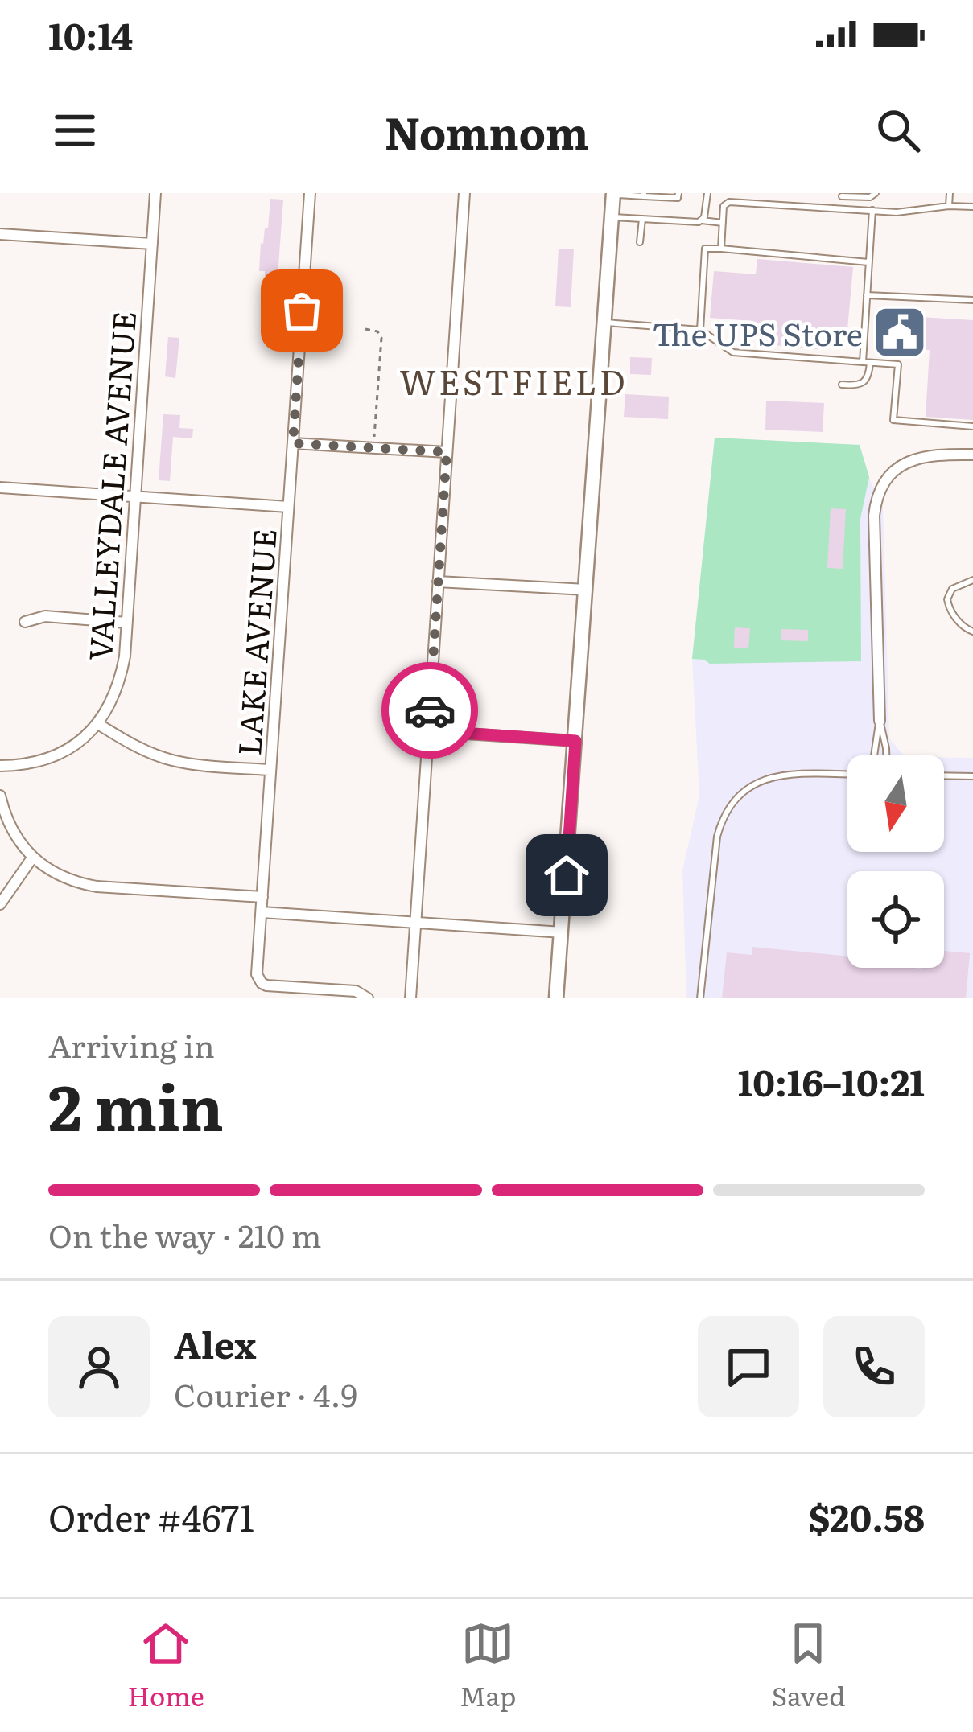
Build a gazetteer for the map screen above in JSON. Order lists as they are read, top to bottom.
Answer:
{
  "streets": {
    "street": ["VALLEYDALE AVENUE", "LAKE AVENUE"]
  },
  "districts": ["WESTFIELD"],
  "places": {
    "public building": ["The UPS Store"]
  },
  "north": "bottom",
  "page": {
    "status": "10:14",
    "header": "Nomnom",
    "heading": ["2 min", "Arriving in", "10:16–10:21"],
    "panel": [
      "Alex",
      "Courier · 4.9",
      "Order #4671",
      "$20.58"
    ],
    "bar": "On the way · 210 m",
    "tabs": ["Home", "Map", "Saved"]
  }
}
